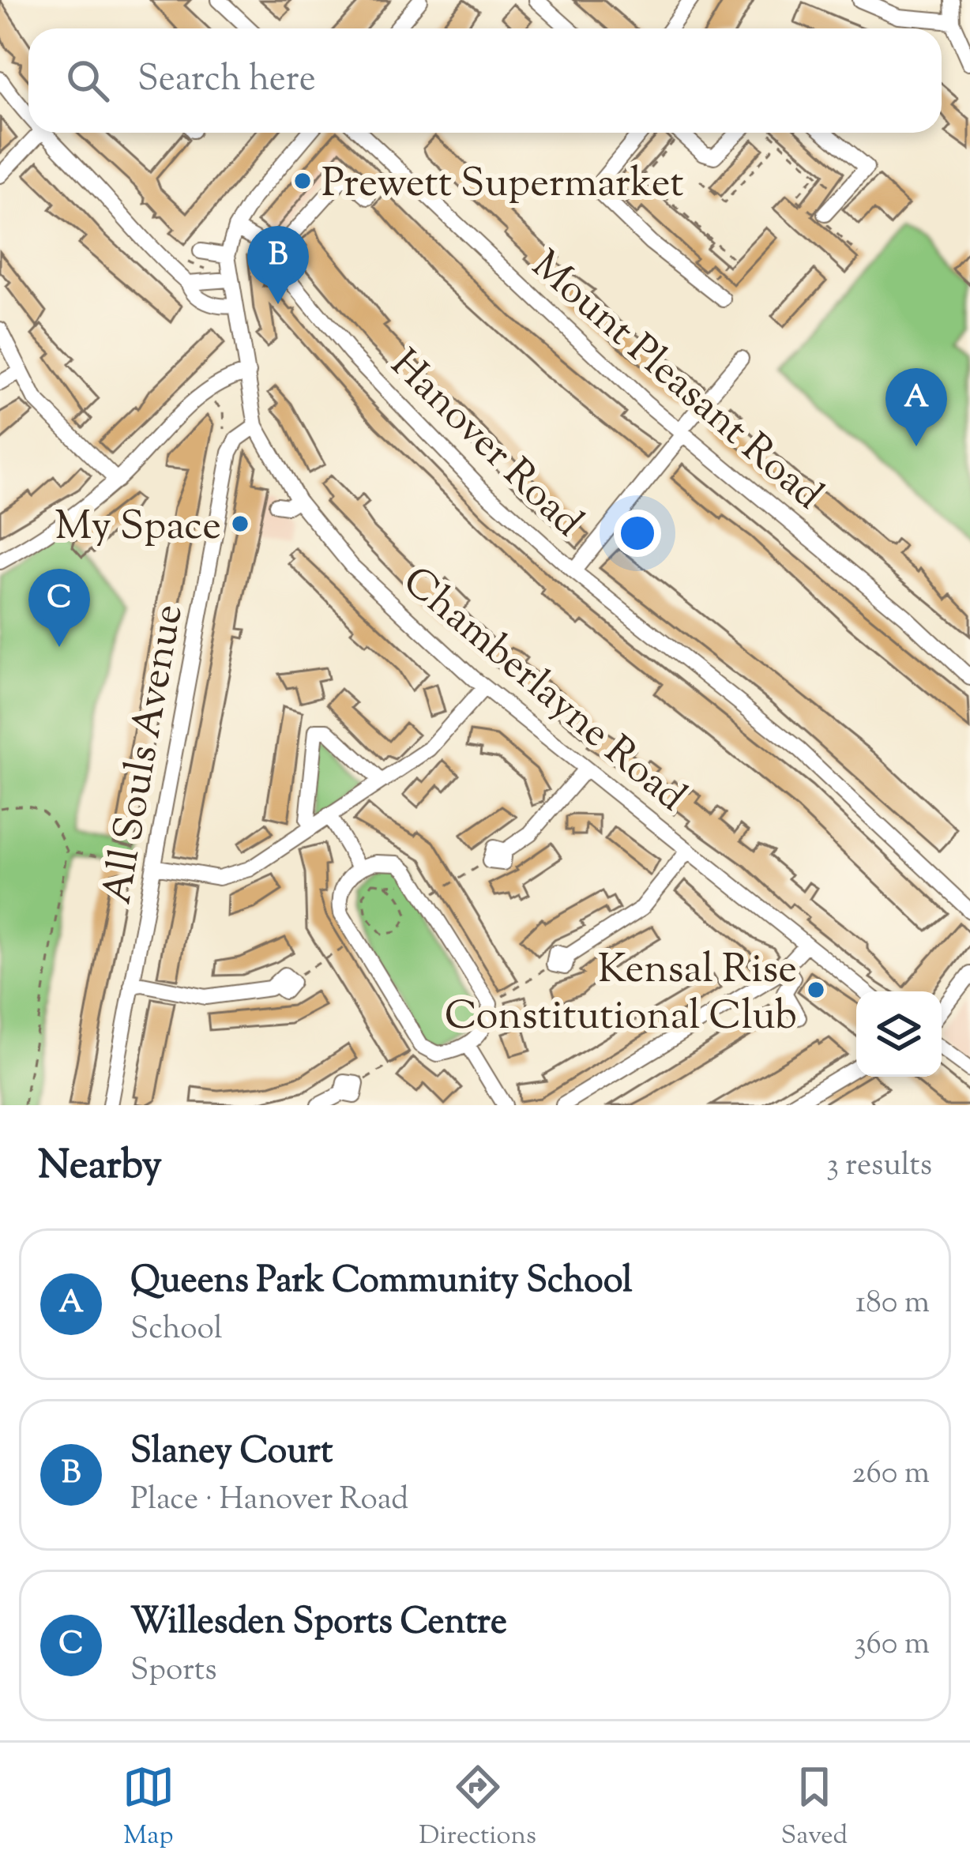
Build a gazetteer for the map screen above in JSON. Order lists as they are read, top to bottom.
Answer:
{
  "streets": {
    "street": [
      "Mount Pleasant Road",
      "Hanover Road",
      "Chamberlayne Road",
      "All Souls Avenue"
    ]
  },
  "crossings": [
    ["Chamberlayne Road", "All Souls Avenue"]
  ],
  "places": ["Prewett Supermarket", "My Space", "Kensal Rise Constitutional Club"],
  "page": {
    "search": "Search here",
    "pins": ["B", "A", "C"],
    "heading": ["Nearby", "3 results"],
    "list": [
      {
        "mark": "A",
        "name": "Queens Park Community School",
        "note": "School",
        "value": "180 m"
      },
      {
        "mark": "B",
        "name": "Slaney Court",
        "note": "Place · Hanover Road",
        "value": "260 m"
      },
      {
        "mark": "C",
        "name": "Willesden Sports Centre",
        "note": "Sports",
        "value": "360 m"
      }
    ],
    "nav": ["Map", "Directions", "Saved"]
  }
}
